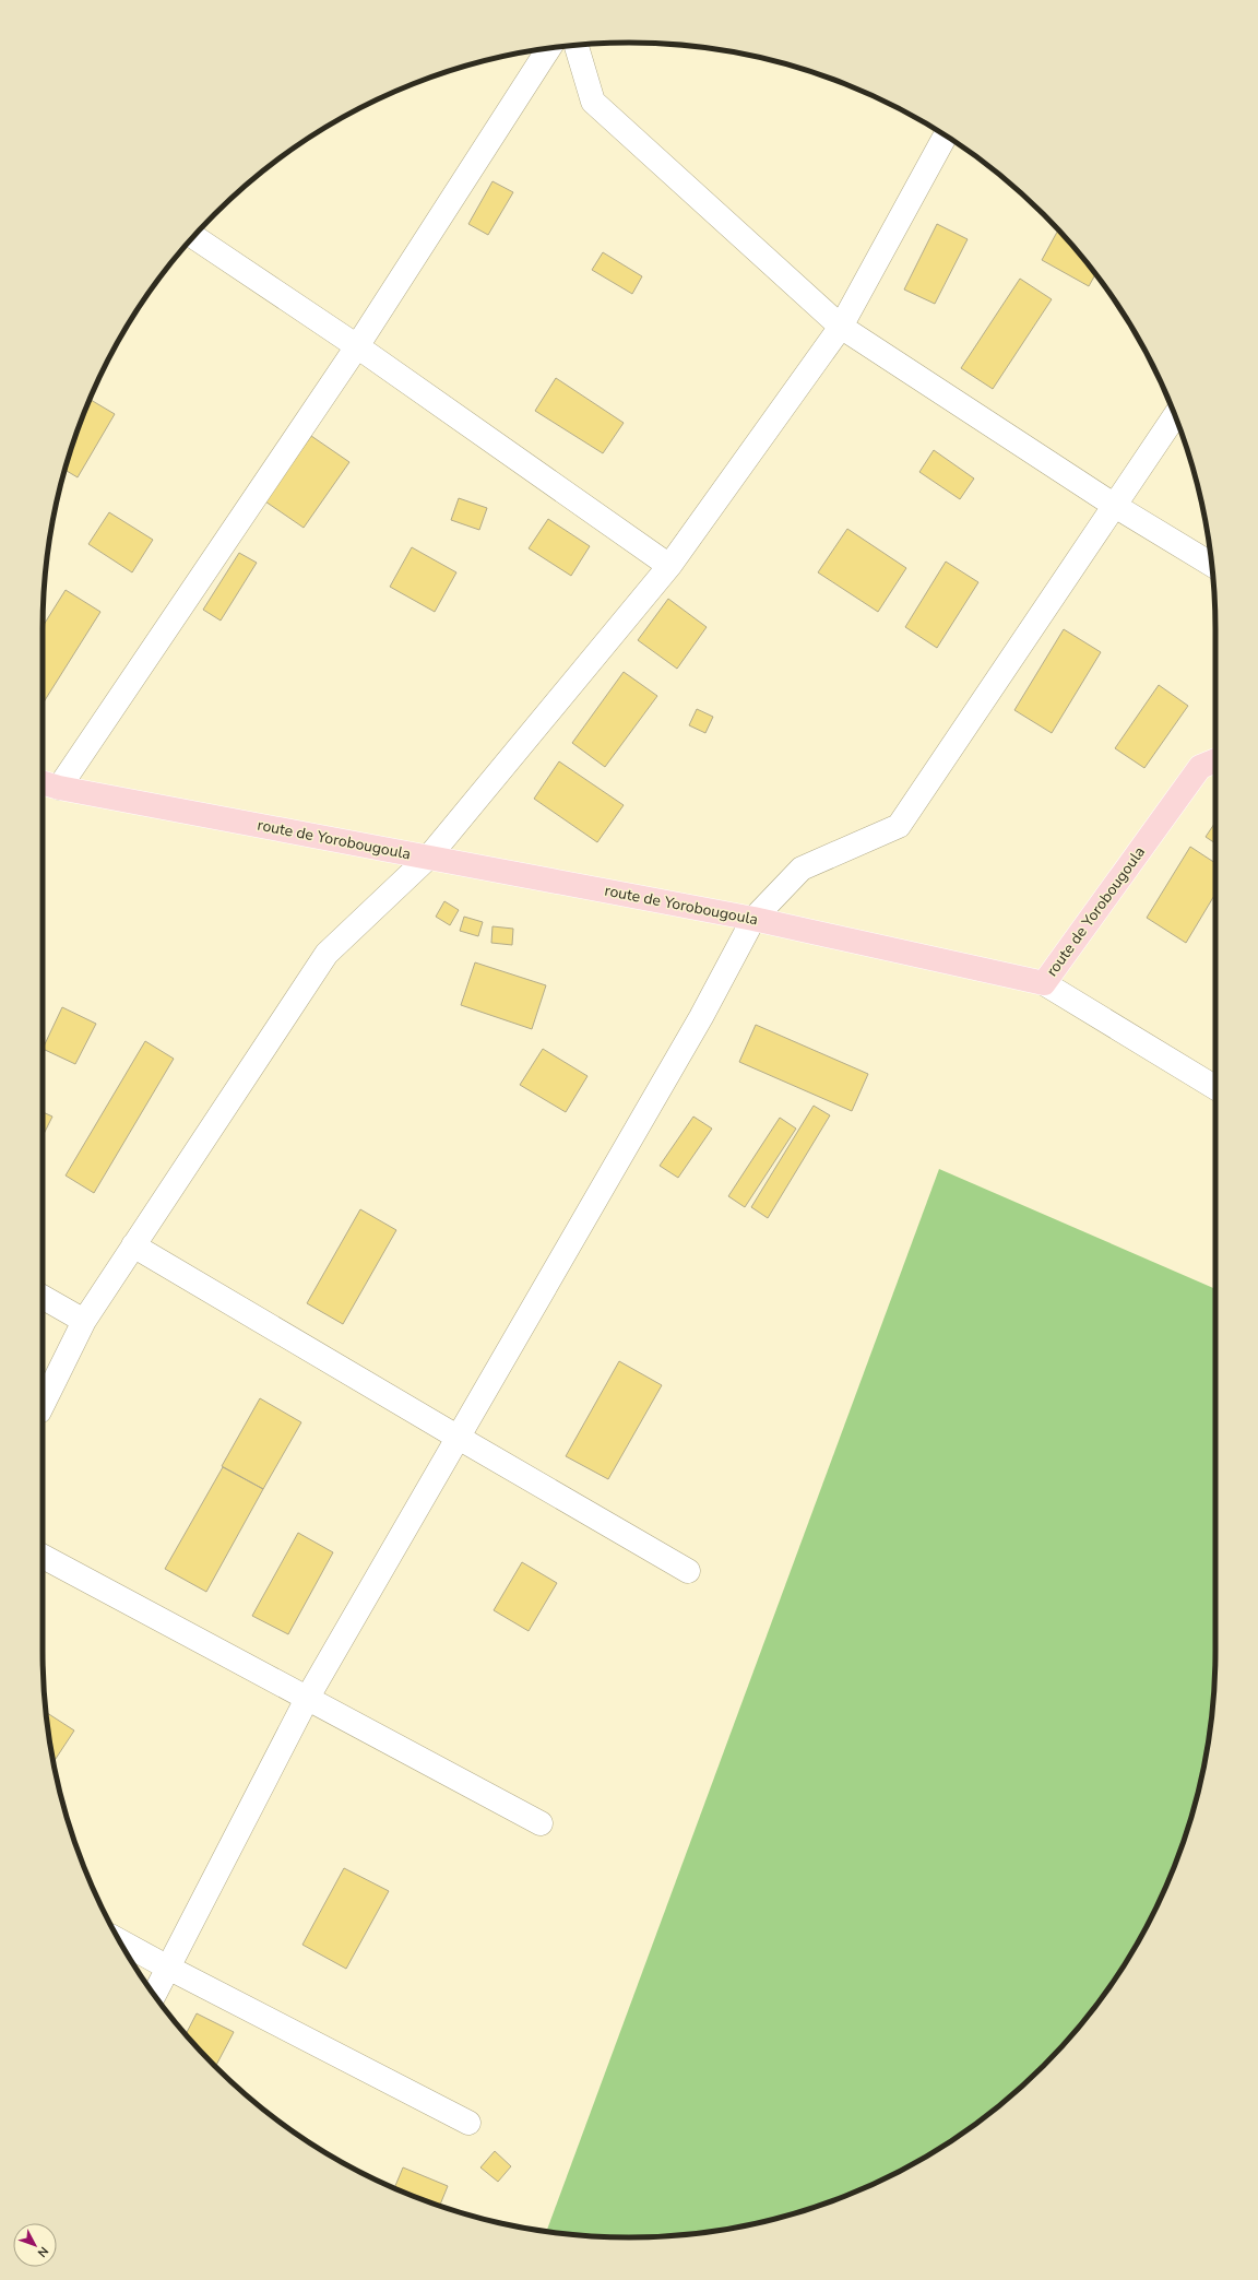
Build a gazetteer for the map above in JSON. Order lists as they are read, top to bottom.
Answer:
{
  "streets": {
    "main road": ["route de Yorobougoula"]
  },
  "north": "bottom right"
}
